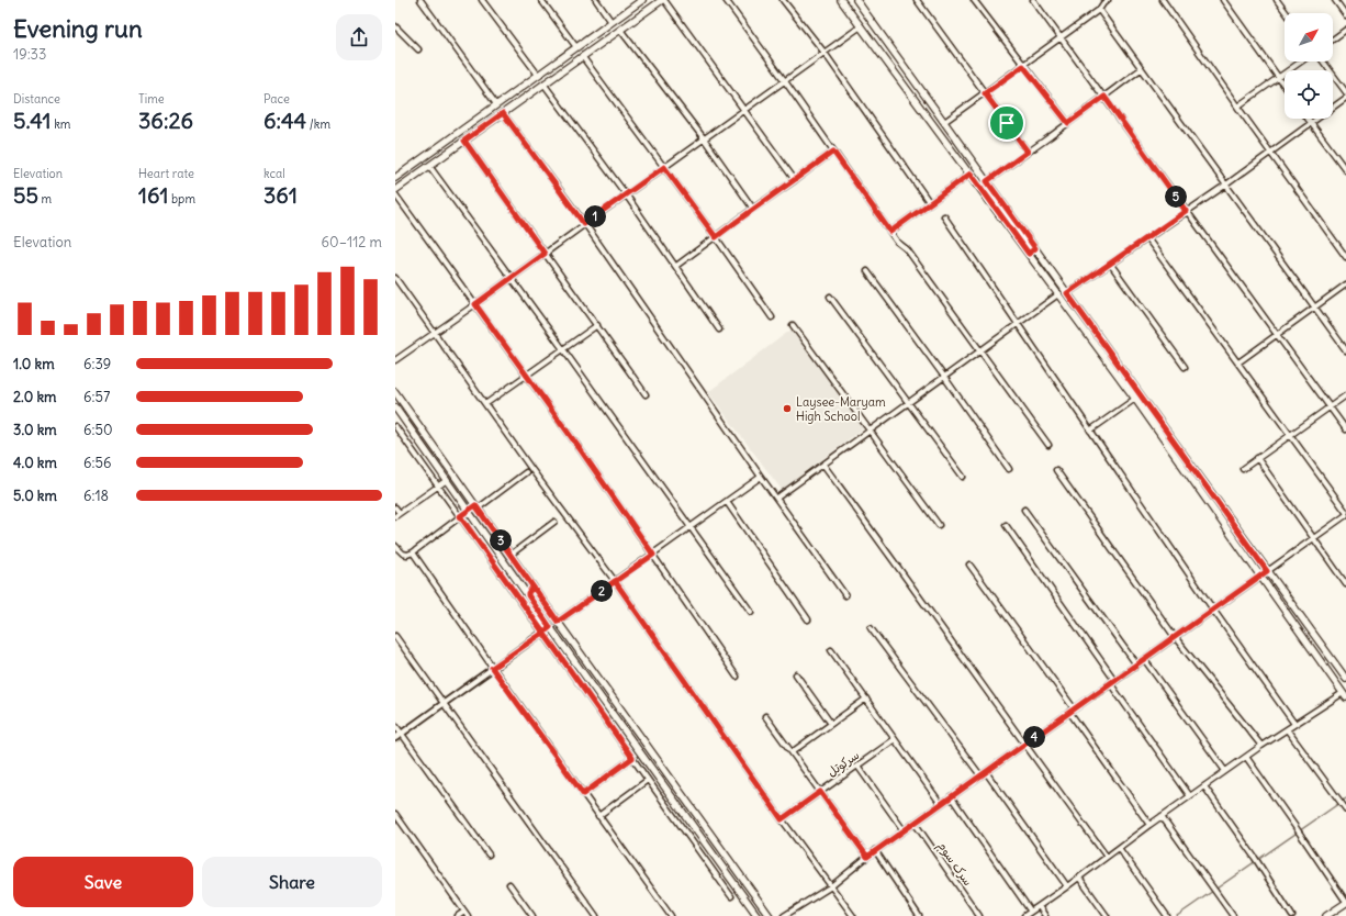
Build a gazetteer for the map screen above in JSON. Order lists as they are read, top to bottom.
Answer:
{
  "streets": {
    "street": ["سرکوتل", "سرک سوم"]
  },
  "places": ["Laysee-Maryam High School"],
  "north": "top right",
  "page": {
    "heading": ["Evening run", "19:33"],
    "stats": [
      ["Distance", "5.41 km"],
      ["Time", "36:26"],
      ["Pace", "6:44 /km"],
      ["Elevation", "55 m"],
      ["Heart rate", "161 bpm"],
      ["kcal", "361"]
    ],
    "pins": [
      "5",
      "1",
      "3",
      "2",
      "4"
    ],
    "chart": ["Elevation", "60–112 m"],
    "list": [
      {
        "name": "1.0 km",
        "note": "6:39"
      },
      {
        "name": "2.0 km",
        "note": "6:57"
      },
      {
        "name": "3.0 km",
        "note": "6:50"
      },
      {
        "name": "4.0 km",
        "note": "6:56"
      },
      {
        "name": "5.0 km",
        "note": "6:18"
      }
    ],
    "buttons": ["Save", "Share"]
  }
}
